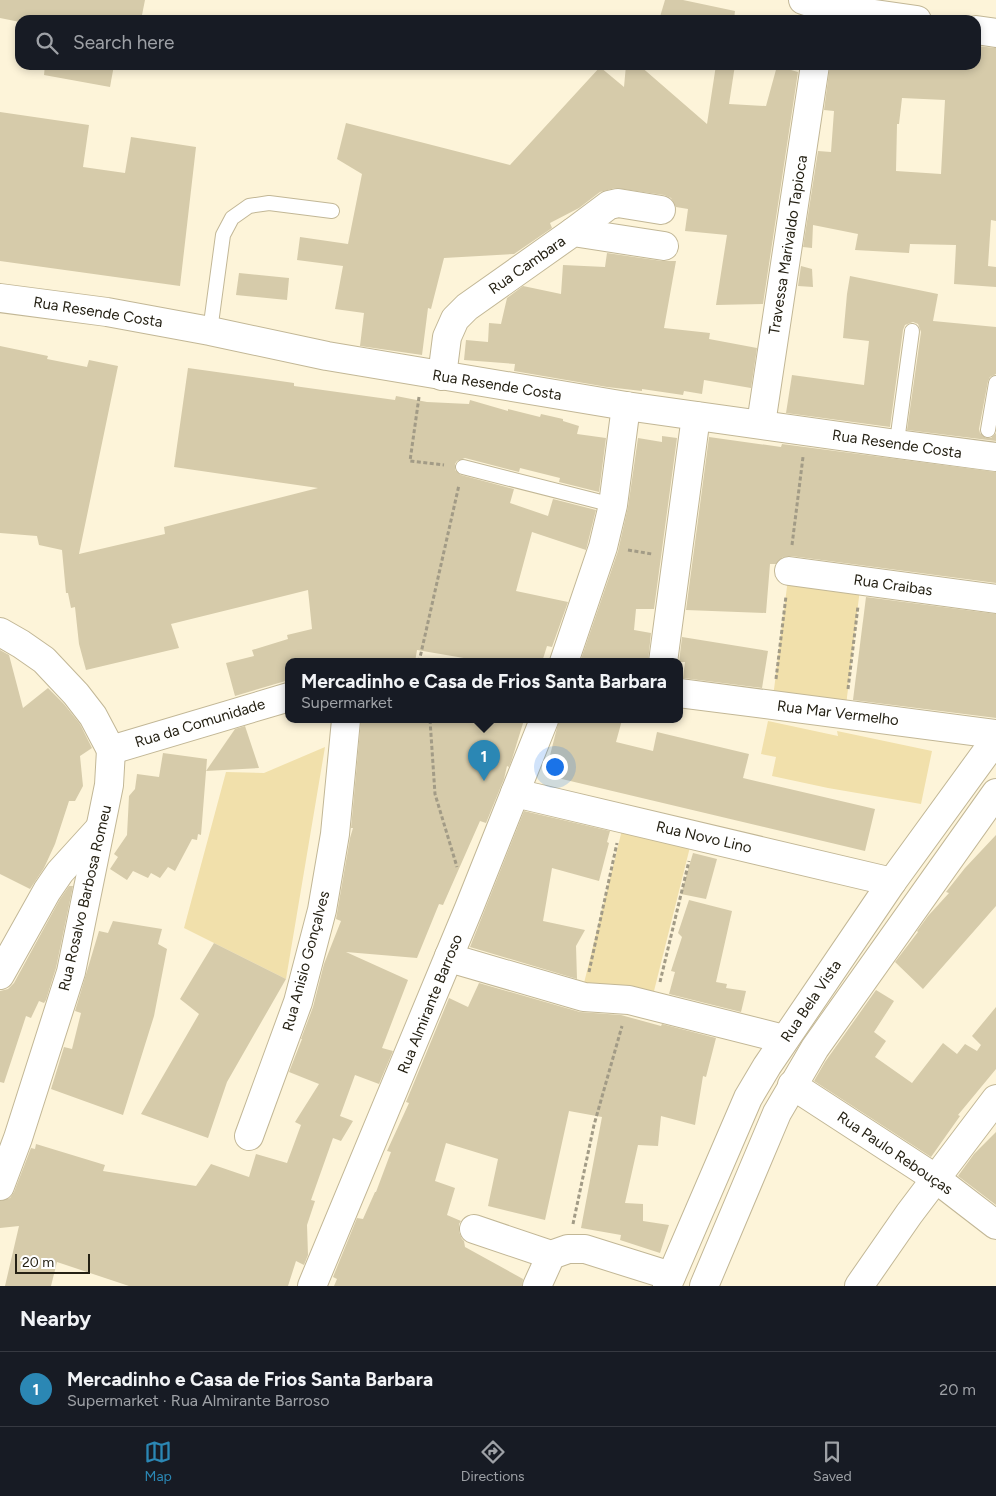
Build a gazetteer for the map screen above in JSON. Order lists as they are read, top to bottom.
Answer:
{
  "streets": {
    "street": [
      "Travessa Marivaldo Tapioca",
      "Rua Cambara",
      "Rua Resende Costa",
      "Rua Craibas",
      "Rua Mar Vermelho",
      "Rua da Comunidade",
      "Rua Novo Lino",
      "Rua Rosalvo Barbosa Romeu",
      "Rua Anisio Gonçalves",
      "Rua Bela Vista",
      "Rua Almirante Barroso",
      "Rua Paulo Rebouças"
    ]
  },
  "crossings": [
    ["Travessa Marivaldo Tapioca", "Rua Resende Costa"],
    ["Rua Cambara", "Rua Resende Costa"],
    ["Rua da Comunidade", "Rua Rosalvo Barbosa Romeu"],
    ["Rua Novo Lino", "Rua Bela Vista"],
    ["Rua Novo Lino", "Rua Almirante Barroso"],
    ["Rua Bela Vista", "Rua Paulo Rebouças"]
  ],
  "scale_bar": "20 m",
  "page": {
    "search": "Search here",
    "popup": ["Mercadinho e Casa de Frios Santa Barbara", "Supermarket"],
    "pins": "1",
    "scale": "20 m",
    "heading": "Nearby",
    "list": [
      {
        "mark": "1",
        "name": "Mercadinho e Casa de Frios Santa Barbara",
        "note": "Supermarket · Rua Almirante Barroso",
        "value": "20 m"
      }
    ],
    "nav": ["Map", "Directions", "Saved"]
  }
}
